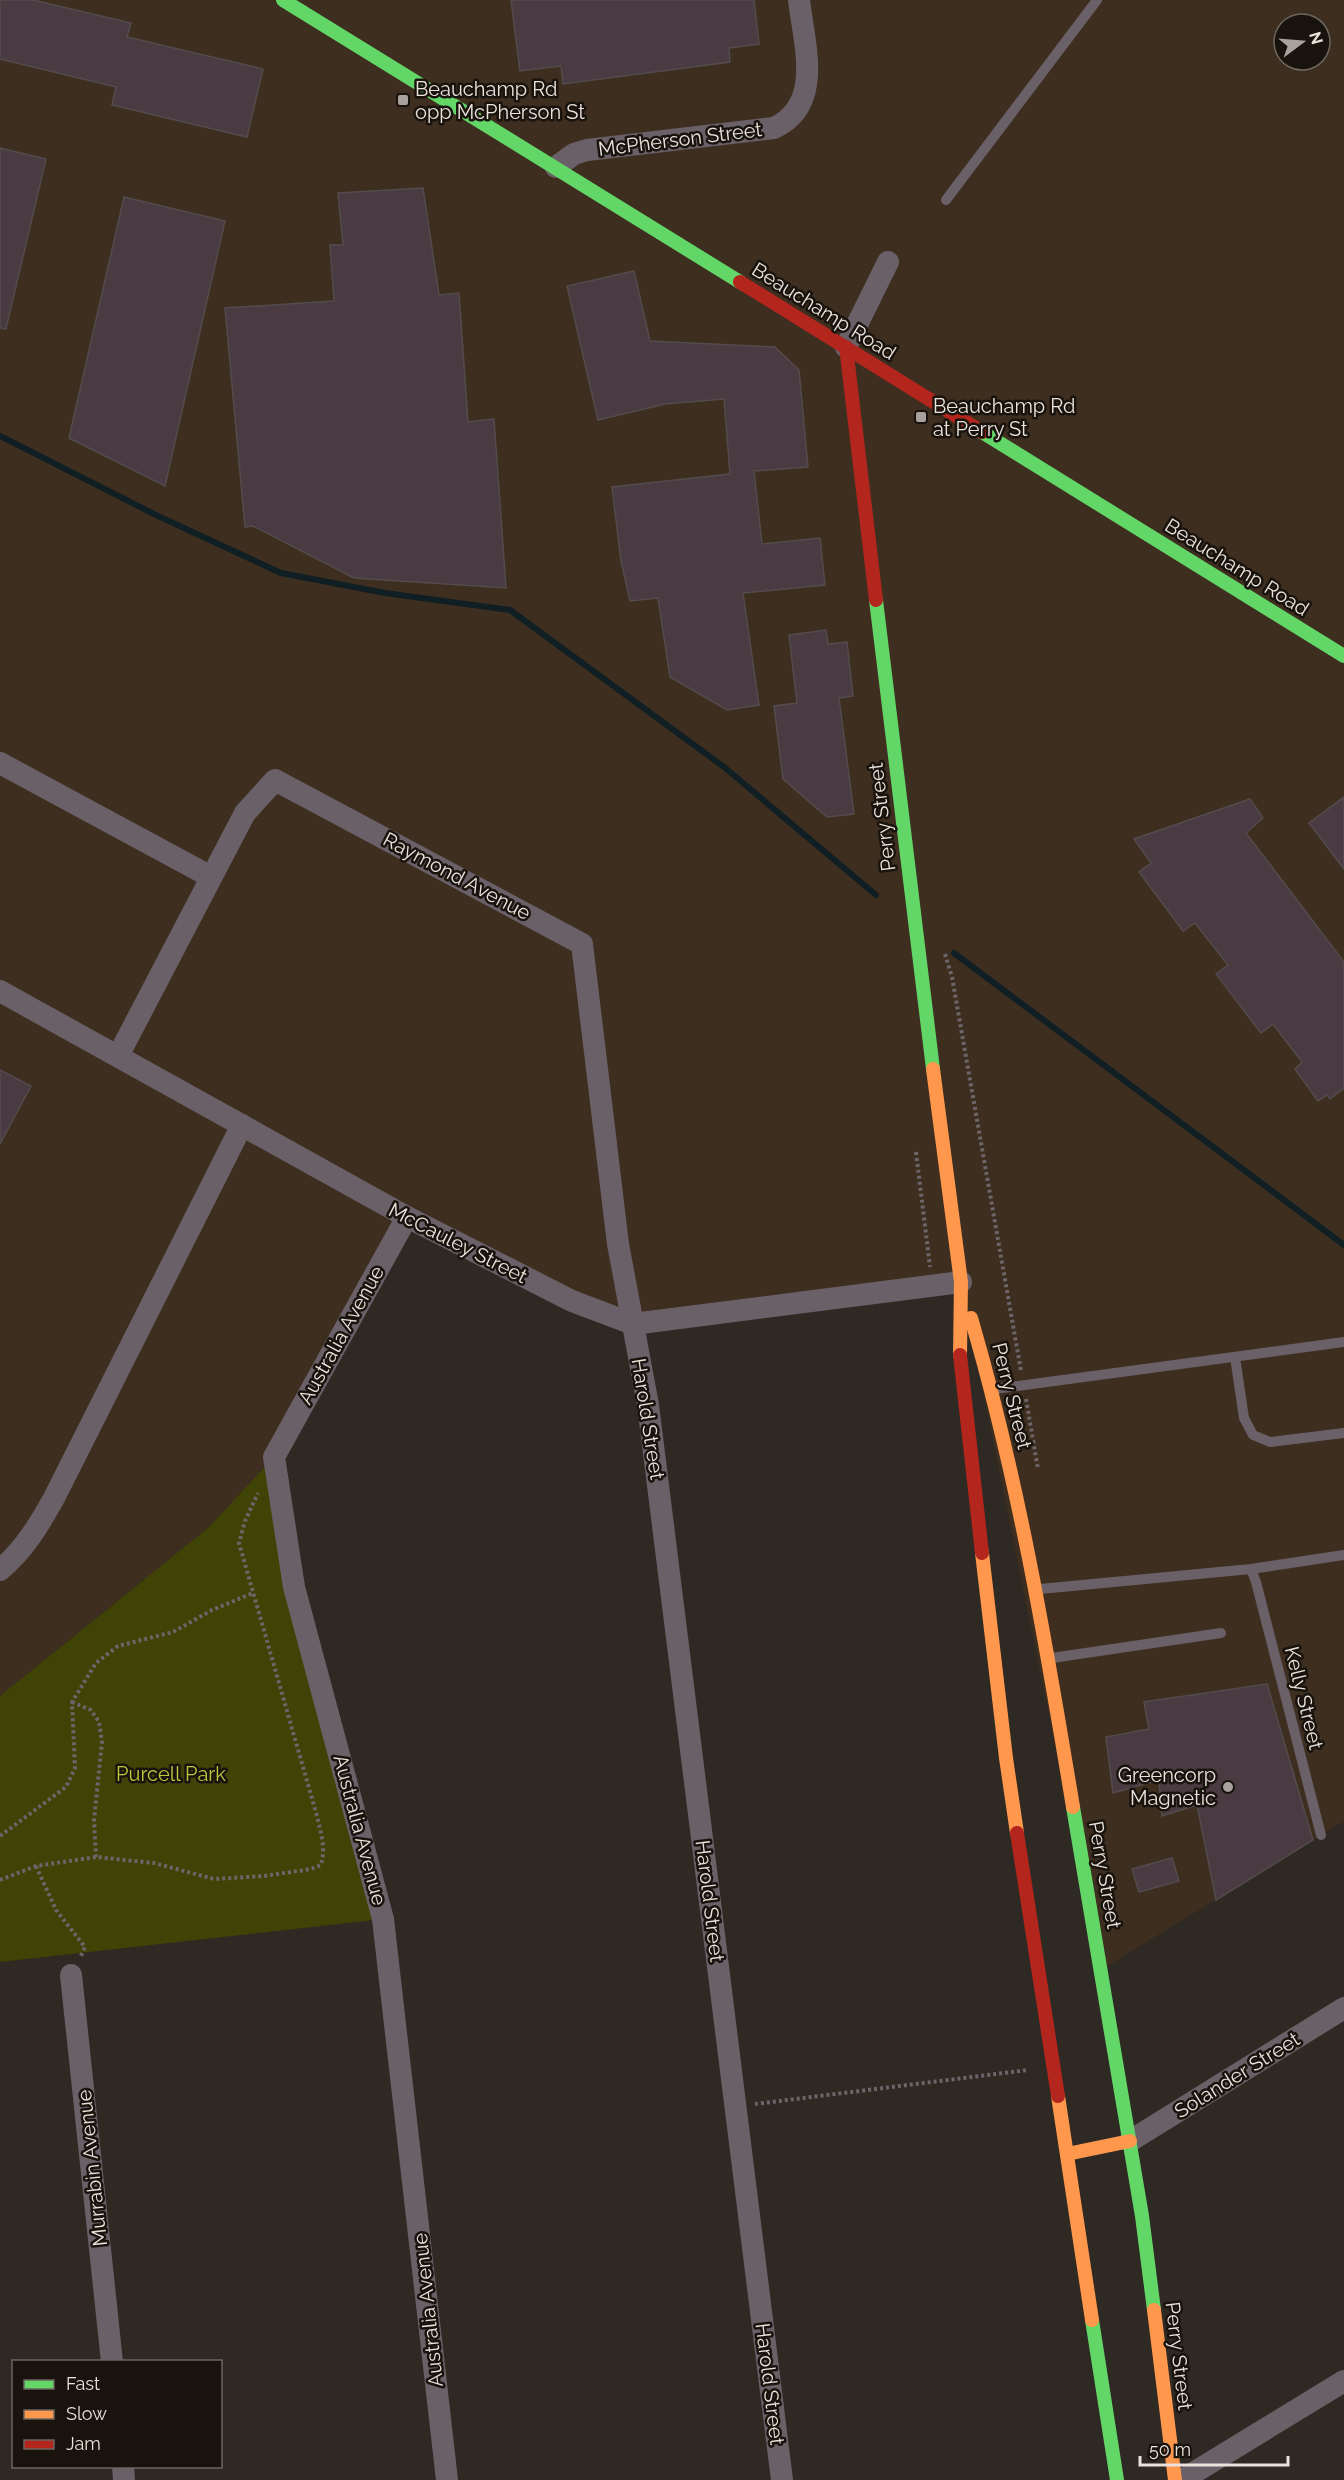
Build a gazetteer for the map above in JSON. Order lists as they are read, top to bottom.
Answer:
{
  "streets": {
    "street": [
      "McPherson Street",
      "Beauchamp Road",
      "Perry Street",
      "Raymond Avenue",
      "McCauley Street",
      "Australia Avenue",
      "Harold Street",
      "Solander Street",
      "Murrabin Avenue"
    ],
    "lane": ["Kelly Street"]
  },
  "crossings": [
    ["McPherson Street", "Beauchamp Road"],
    ["Beauchamp Road", "Perry Street"],
    ["Perry Street", "McCauley Street"],
    ["Perry Street", "Solander Street"],
    ["Raymond Avenue", "McCauley Street"],
    ["Raymond Avenue", "Harold Street"],
    ["McCauley Street", "Australia Avenue"],
    ["McCauley Street", "Harold Street"]
  ],
  "parks": ["Purcell Park"],
  "places": {
    "transit": ["Beauchamp Rd opp McPherson St", "Beauchamp Rd at Perry St"],
    "other": ["Greencorp Magnetic"]
  },
  "legend": ["Fast", "Slow", "Jam"],
  "scale_bar": "50 m",
  "north": "right"
}
